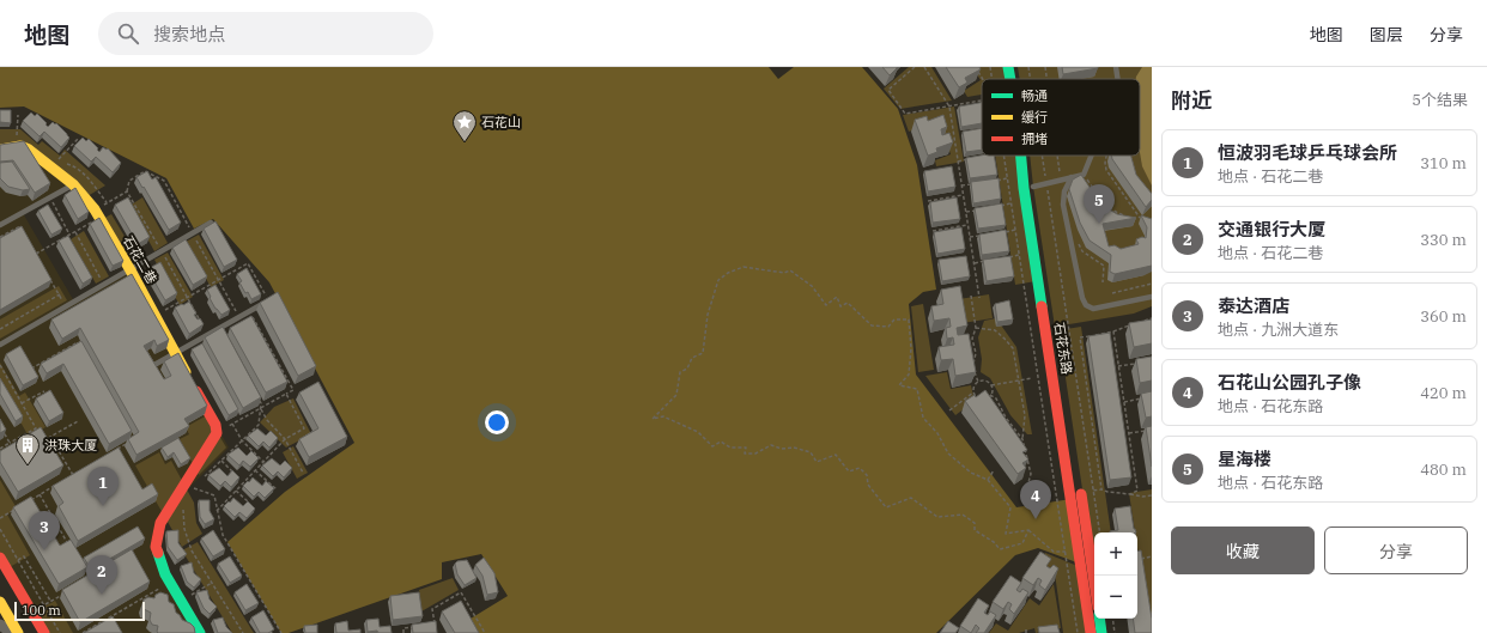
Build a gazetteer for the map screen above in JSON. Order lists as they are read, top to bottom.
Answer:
{
  "streets": {
    "main road": ["石花二巷", "石花东路"]
  },
  "places": {
    "place": ["石花山"],
    "building": ["洪珠大厦"]
  },
  "legend": ["畅通", "缓行", "拥堵"],
  "scale_bar": "100 m",
  "page": {
    "header": "地图",
    "search": "搜索地点",
    "nav": ["地图", "图层", "分享"],
    "heading": ["附近", "5个结果"],
    "list": [
      {
        "mark": "1",
        "name": "恒波羽毛球乒乓球会所",
        "note": "地点 · 石花二巷",
        "value": "310 m"
      },
      {
        "mark": "2",
        "name": "交通银行大厦",
        "note": "地点 · 石花二巷",
        "value": "330 m"
      },
      {
        "mark": "3",
        "name": "泰达酒店",
        "note": "地点 · 九洲大道东",
        "value": "360 m"
      },
      {
        "mark": "4",
        "name": "石花山公园孔子像",
        "note": "地点 · 石花东路",
        "value": "420 m"
      },
      {
        "mark": "5",
        "name": "星海楼",
        "note": "地点 · 石花东路",
        "value": "480 m"
      }
    ],
    "pins": [
      "5",
      "1",
      "4",
      "3",
      "2"
    ],
    "buttons": ["收藏", "分享"],
    "map_buttons": ["+", "−"],
    "scale": "100 m"
  }
}
